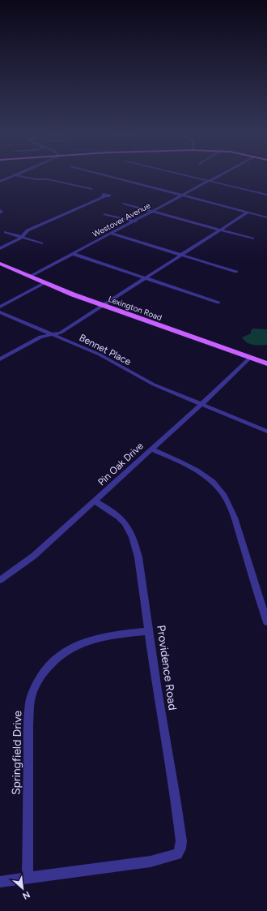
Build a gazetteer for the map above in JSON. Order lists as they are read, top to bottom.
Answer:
{
  "streets": {
    "main road": ["Lexington Road"],
    "street": [
      "Westover Avenue",
      "Bennet Place",
      "Pin Oak Drive",
      "Providence Road",
      "Springfield Drive"
    ]
  },
  "crossings": [
    ["Westover Avenue", "Lexington Road"],
    ["Lexington Road", "Pin Oak Drive"],
    ["Bennet Place", "Pin Oak Drive"],
    ["Pin Oak Drive", "Providence Road"],
    ["Providence Road", "Springfield Drive"]
  ],
  "north": "bottom right"
}
